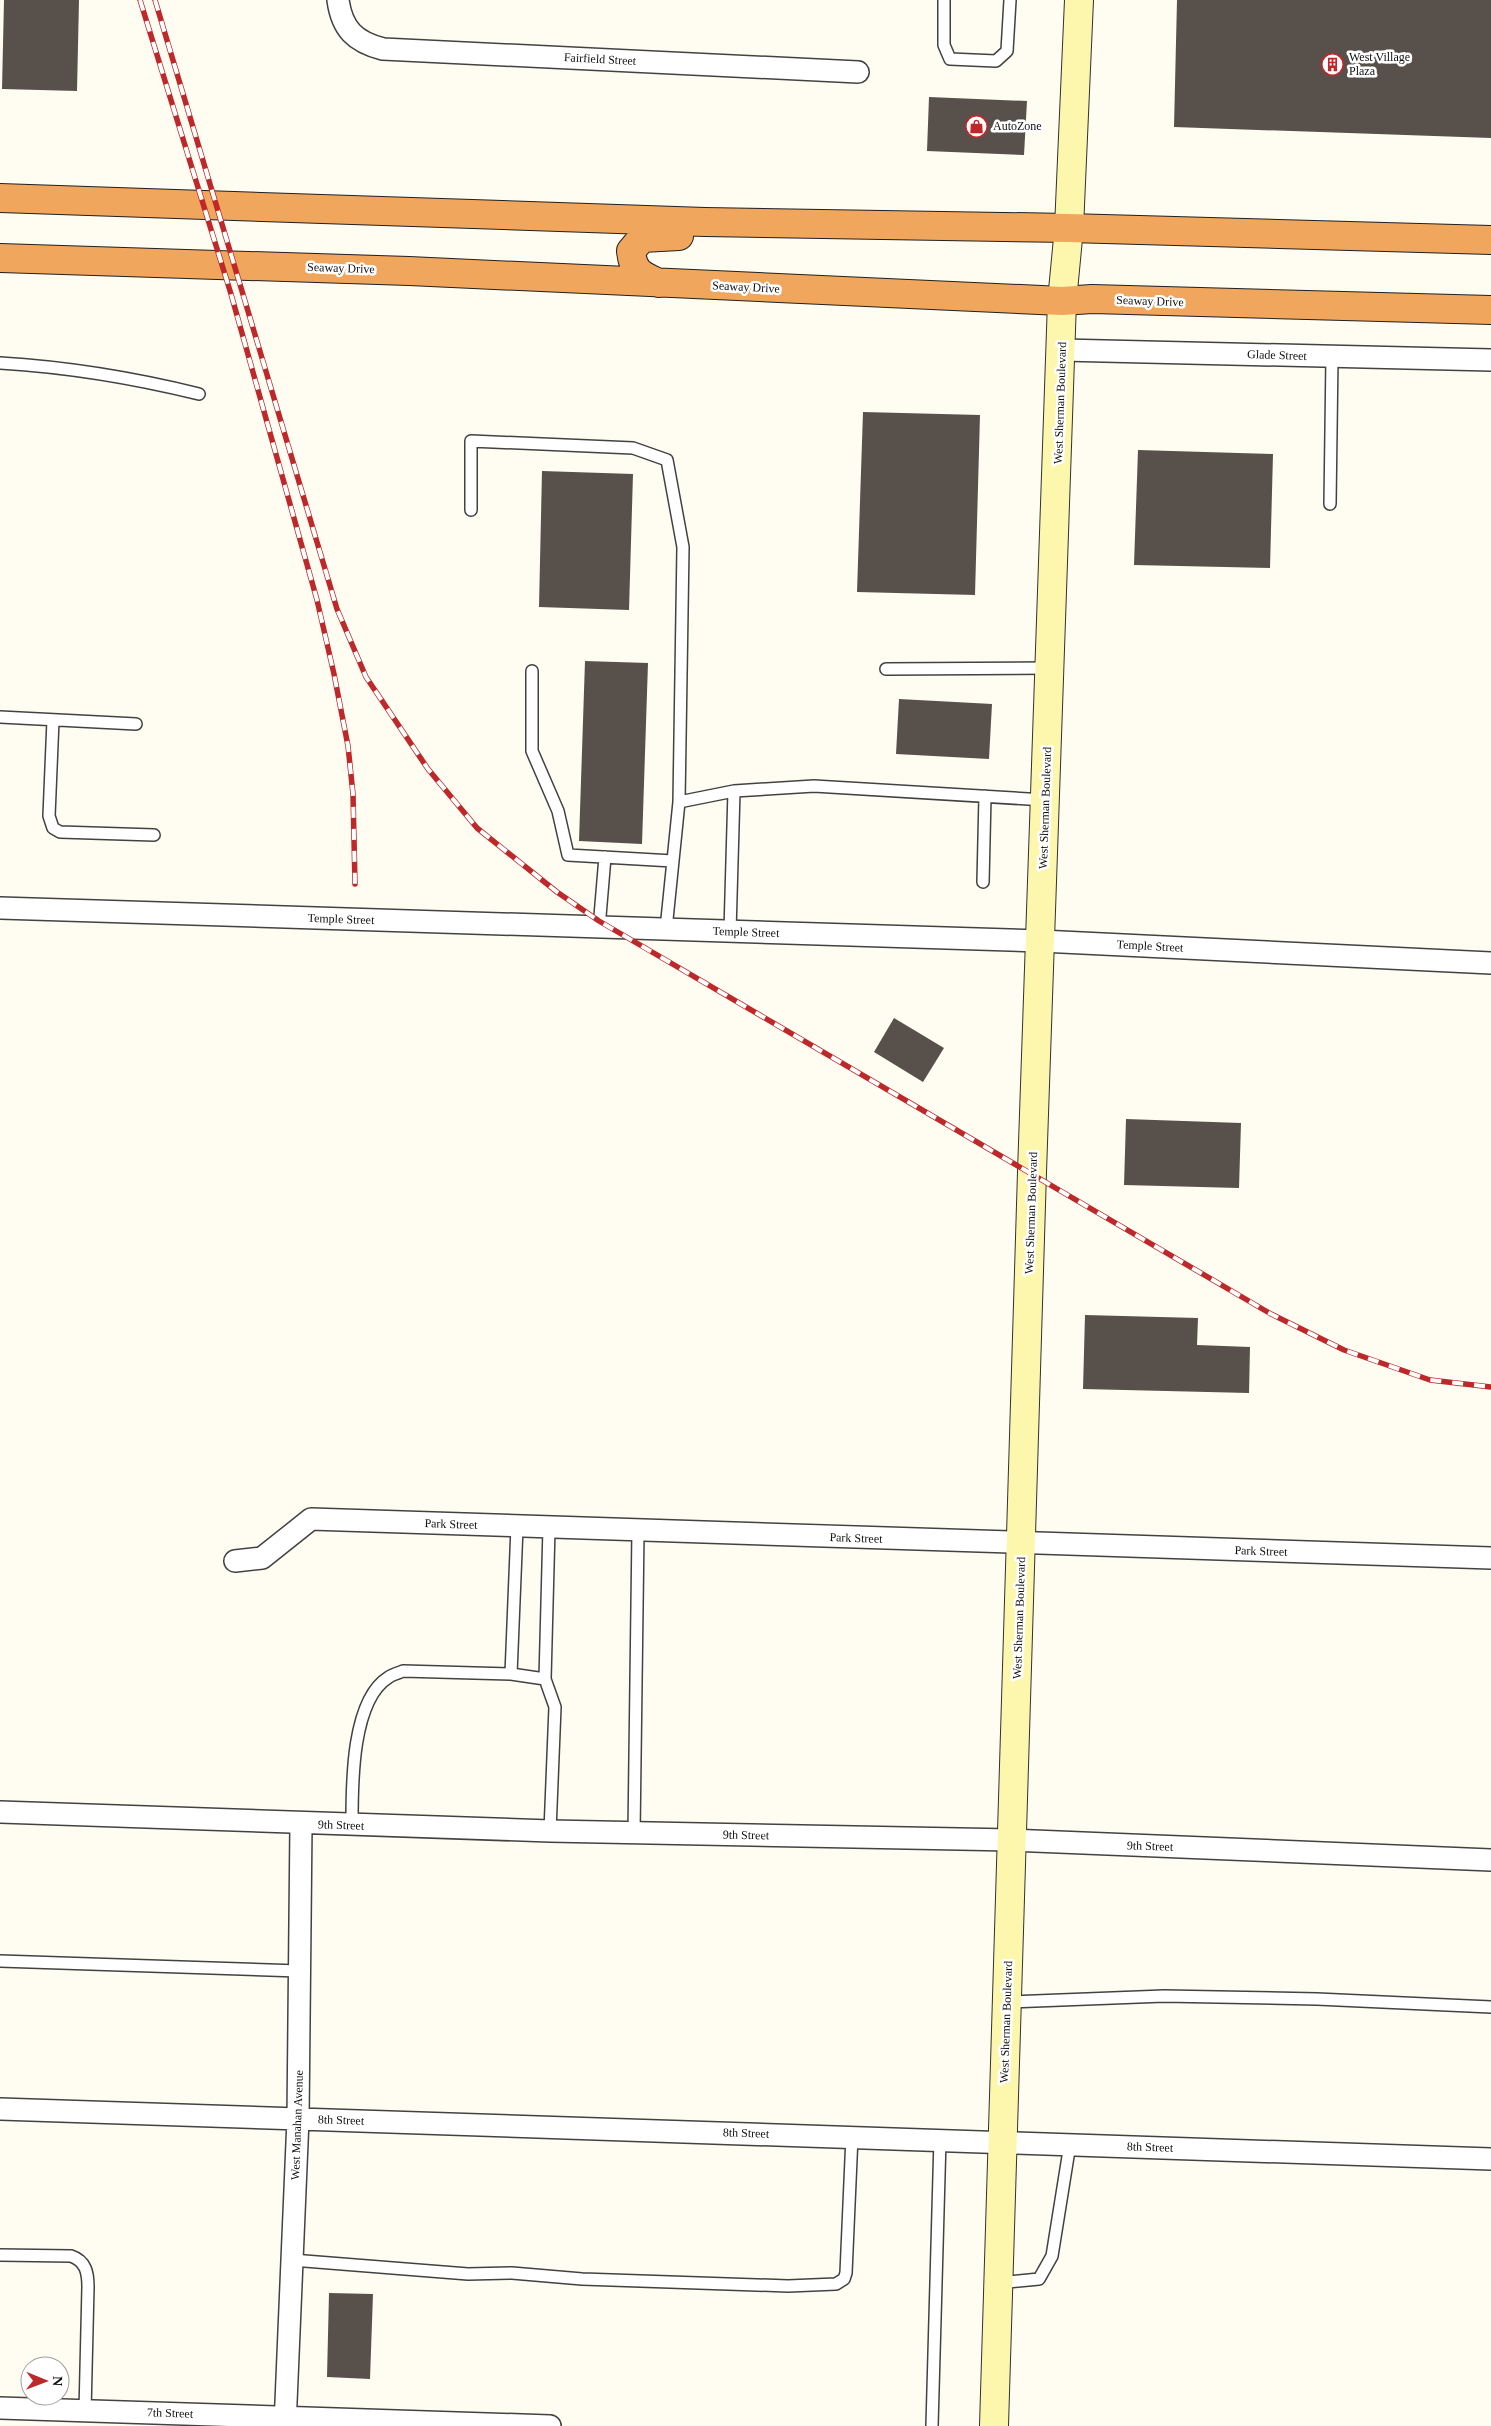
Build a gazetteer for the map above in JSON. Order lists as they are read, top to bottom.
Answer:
{
  "streets": {
    "highway": ["Seaway Drive"],
    "main road": ["West Sherman Boulevard"],
    "street": [
      "Fairfield Street",
      "Glade Street",
      "Temple Street",
      "Park Street",
      "9th Street",
      "8th Street",
      "West Manahan Avenue",
      "7th Street"
    ]
  },
  "crossings": [
    ["Seaway Drive", "West Sherman Boulevard"],
    ["Glade Street", "West Sherman Boulevard"],
    ["West Sherman Boulevard", "Temple Street"],
    ["West Sherman Boulevard", "Park Street"],
    ["West Sherman Boulevard", "9th Street"],
    ["West Sherman Boulevard", "8th Street"],
    ["9th Street", "West Manahan Avenue"],
    ["8th Street", "West Manahan Avenue"],
    ["West Manahan Avenue", "7th Street"]
  ],
  "places": {
    "building": ["West Village Plaza"],
    "shop": ["AutoZone"]
  },
  "north": "right"
}
